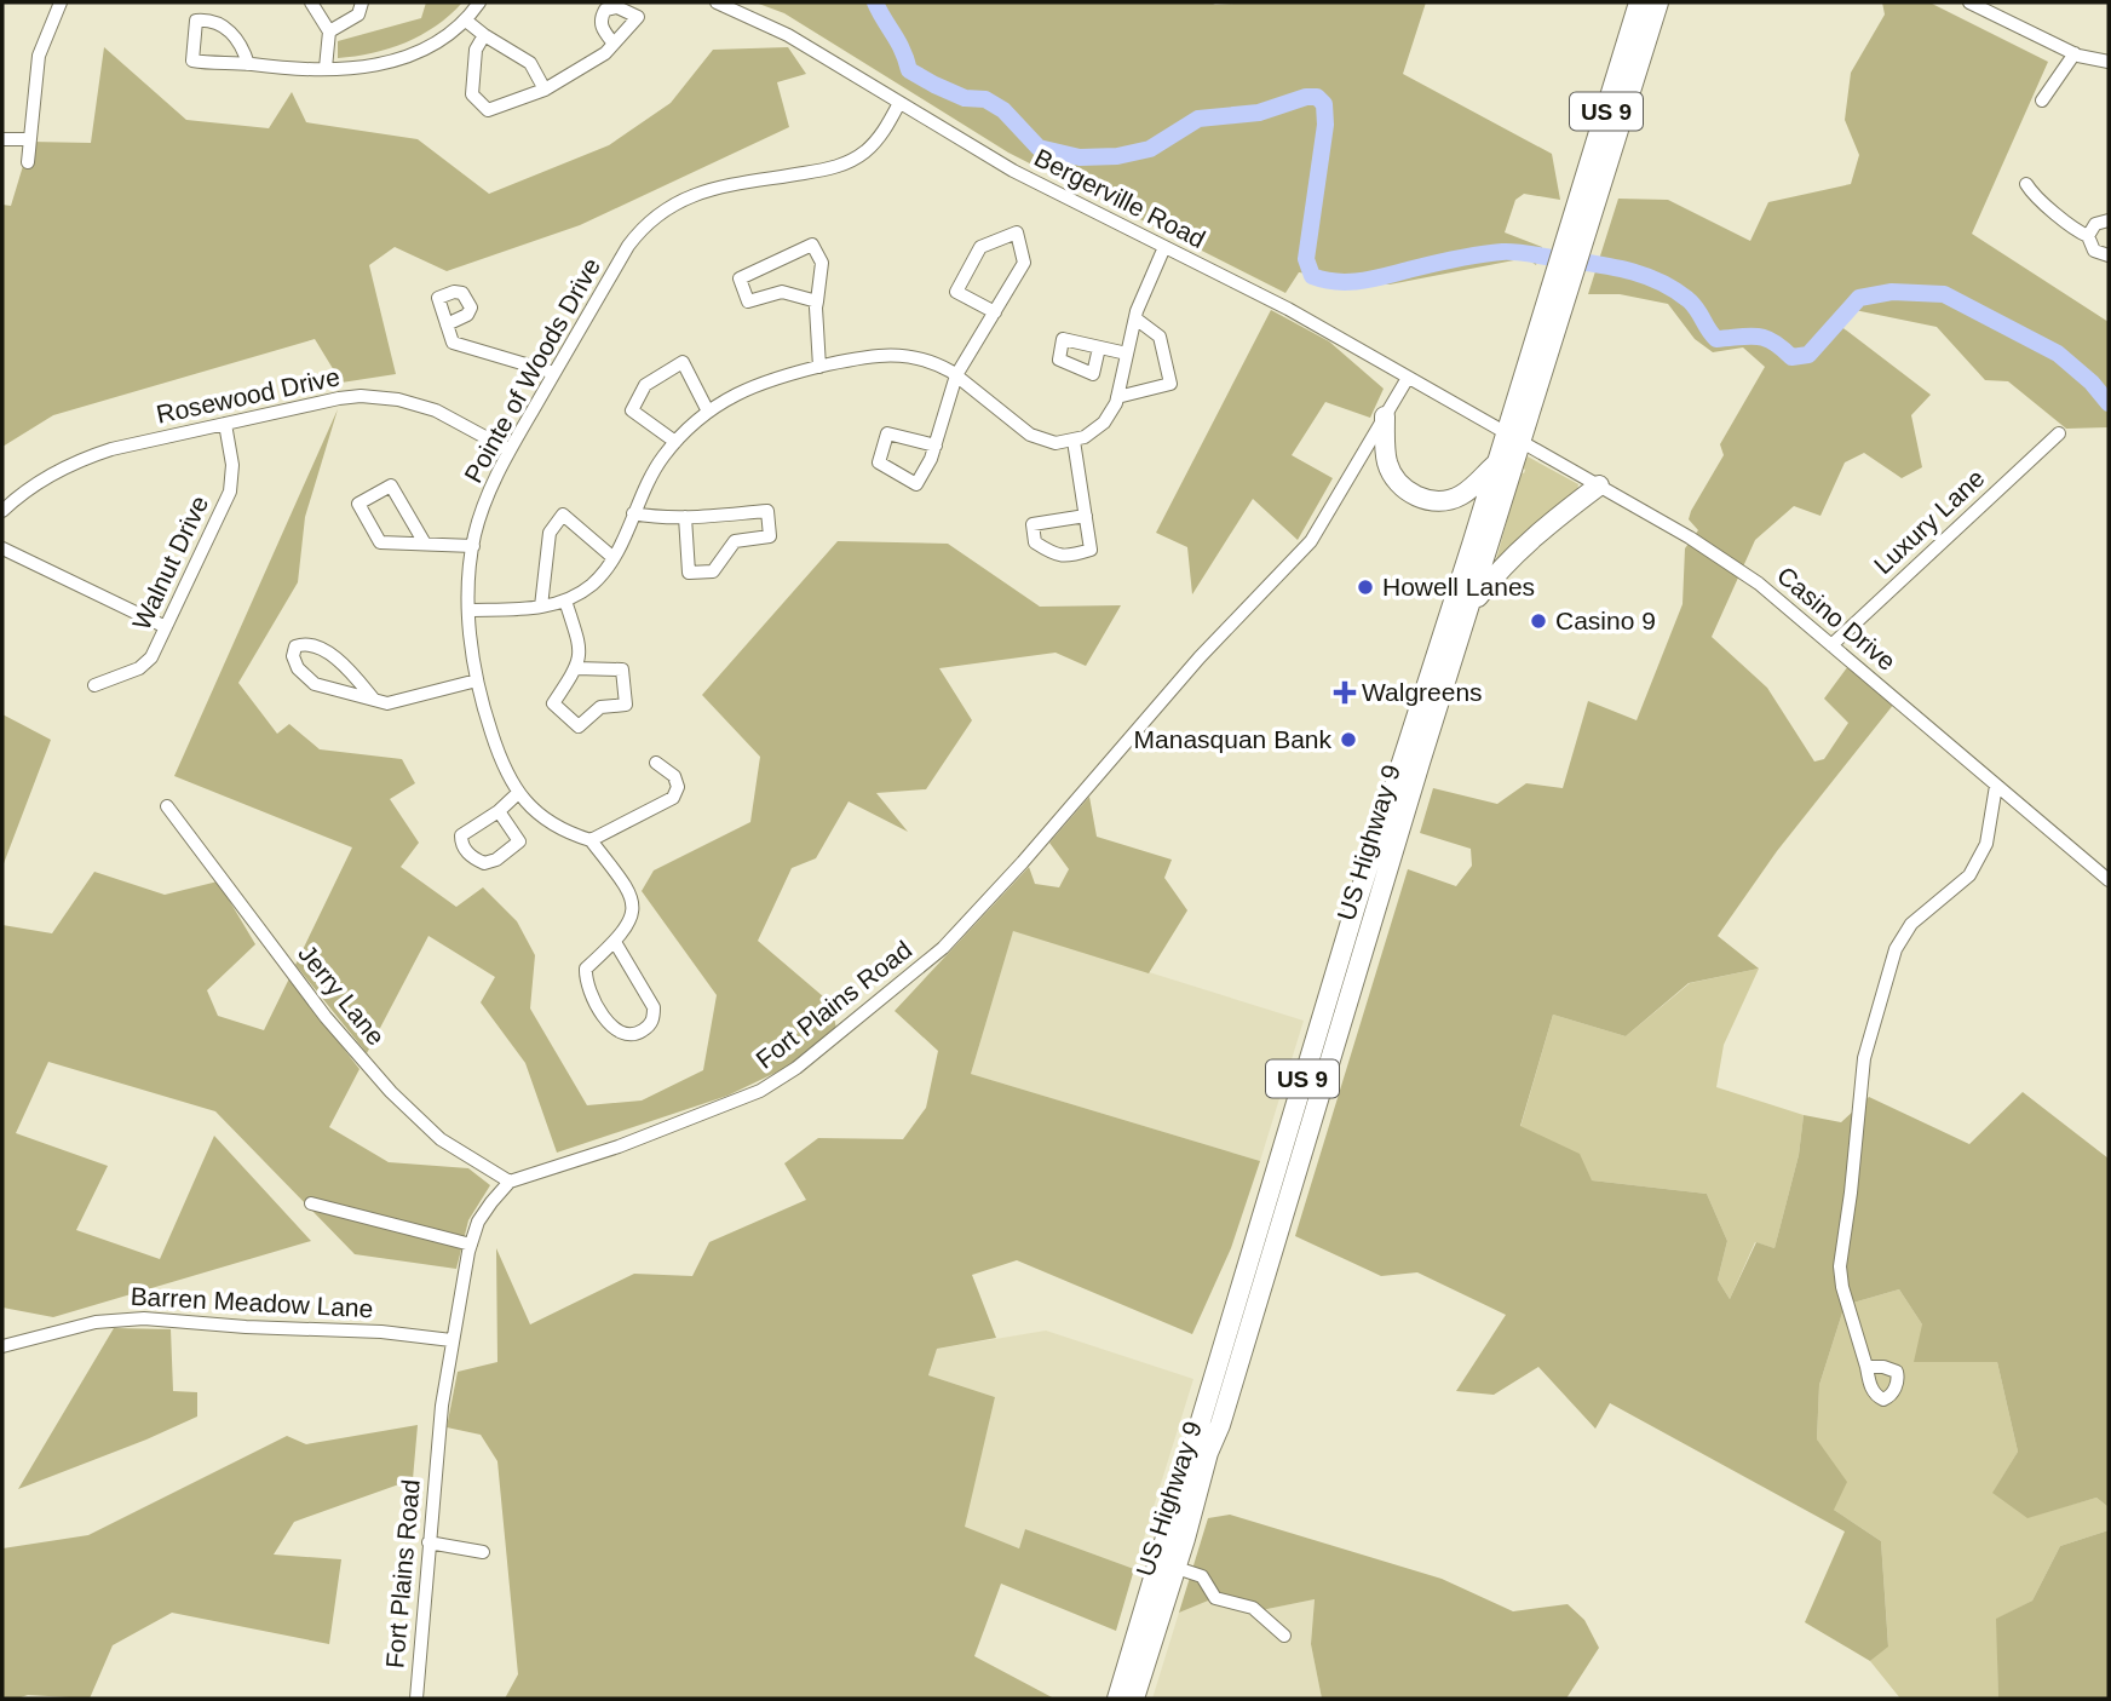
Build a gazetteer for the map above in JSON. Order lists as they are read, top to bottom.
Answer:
{
  "streets": {
    "highway": ["US 9", "US Highway 9"],
    "street": [
      "Bergerville Road",
      "Pointe of Woods Drive",
      "Rosewood Drive",
      "Luxury Lane",
      "Walnut Drive",
      "Casino Drive",
      "Jerry Lane",
      "Fort Plains Road",
      "Barren Meadow Lane"
    ]
  },
  "crossings": [
    ["Bergerville Road", "Pointe of Woods Drive"],
    ["Bergerville Road", "Casino Drive"],
    ["Bergerville Road", "US Highway 9"],
    ["Bergerville Road", "Fort Plains Road"],
    ["Pointe of Woods Drive", "Rosewood Drive"],
    ["Rosewood Drive", "Walnut Drive"],
    ["Luxury Lane", "Casino Drive"],
    ["Casino Drive", "US Highway 9"],
    ["Jerry Lane", "Fort Plains Road"],
    ["Fort Plains Road", "Barren Meadow Lane"]
  ],
  "places": {
    "other": ["Howell Lanes", "Casino 9", "Manasquan Bank"],
    "health": ["Walgreens"]
  }
}
